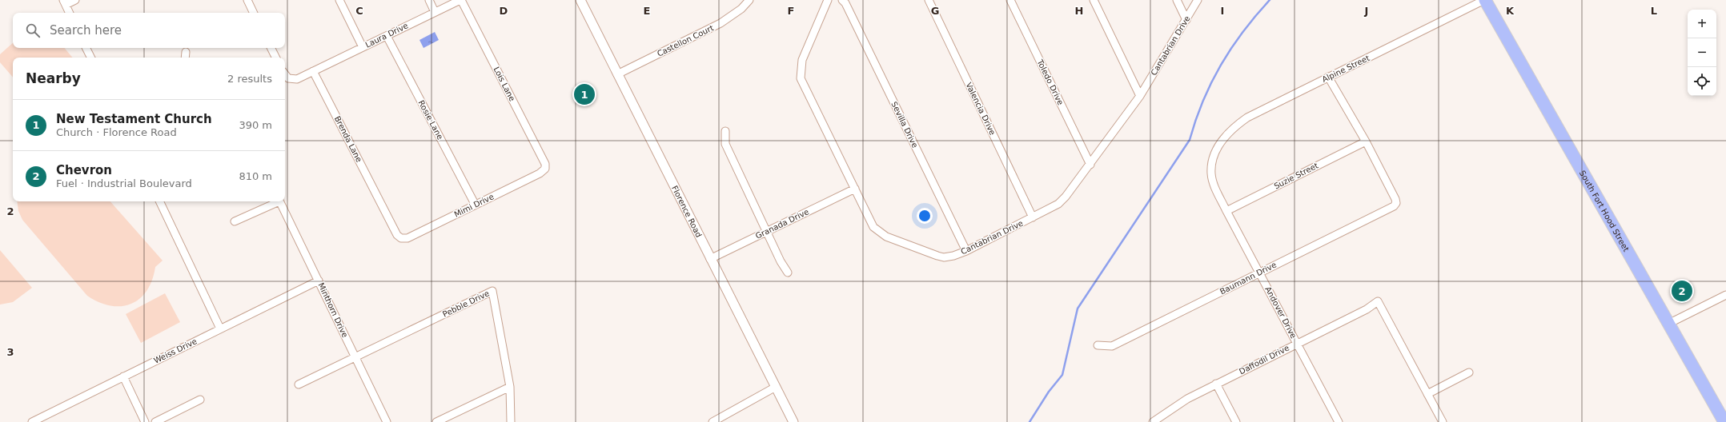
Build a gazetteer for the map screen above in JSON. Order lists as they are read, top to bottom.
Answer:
{
  "streets": {
    "highway": ["South Fort Hood Street"],
    "street": [
      "Laura Drive",
      "Castellon Court",
      "Cantabrian Drive",
      "Alpine Street",
      "Toledo Drive",
      "Lois Lane",
      "Valencia Drive",
      "Rosie Lane",
      "Sevilla Drive",
      "Brenda Lane",
      "Suzie Street",
      "Mimi Drive",
      "Florence Road",
      "Granada Drive",
      "Baumann Drive",
      "Pebble Drive",
      "Minthorn Drive",
      "Andover Drive",
      "Weiss Drive",
      "Daffodil Drive"
    ]
  },
  "crossings": [
    ["Laura Drive", "Lois Lane"],
    ["Laura Drive", "Rosie Lane"],
    ["Laura Drive", "Brenda Lane"],
    ["Castellon Court", "Florence Road"],
    ["Cantabrian Drive", "Toledo Drive"],
    ["Cantabrian Drive", "Valencia Drive"],
    ["Cantabrian Drive", "Sevilla Drive"],
    ["Cantabrian Drive", "Granada Drive"],
    ["Alpine Street", "South Fort Hood Street"],
    ["Alpine Street", "Andover Drive"],
    ["Lois Lane", "Mimi Drive"],
    ["Rosie Lane", "Mimi Drive"],
    ["Brenda Lane", "Mimi Drive"],
    ["Suzie Street", "Baumann Drive"],
    ["Suzie Street", "Andover Drive"],
    ["Florence Road", "Granada Drive"],
    ["Baumann Drive", "Andover Drive"],
    ["Pebble Drive", "Minthorn Drive"],
    ["Minthorn Drive", "Weiss Drive"],
    ["Andover Drive", "Daffodil Drive"]
  ],
  "page": {
    "map_buttons": ["+", "−"],
    "search": "Search here",
    "heading": ["Nearby", "2 results"],
    "pins": ["1", "2"],
    "list": [
      {
        "mark": "1",
        "name": "New Testament Church",
        "note": "Church · Florence Road",
        "value": "390 m"
      },
      {
        "mark": "2",
        "name": "Chevron",
        "note": "Fuel · Industrial Boulevard",
        "value": "810 m"
      }
    ]
  },
  "grid": {
    "columns": [
      "C",
      "D",
      "E",
      "F",
      "G",
      "H",
      "I",
      "J",
      "K",
      "L"
    ],
    "rows": ["2", "3"]
  }
}
